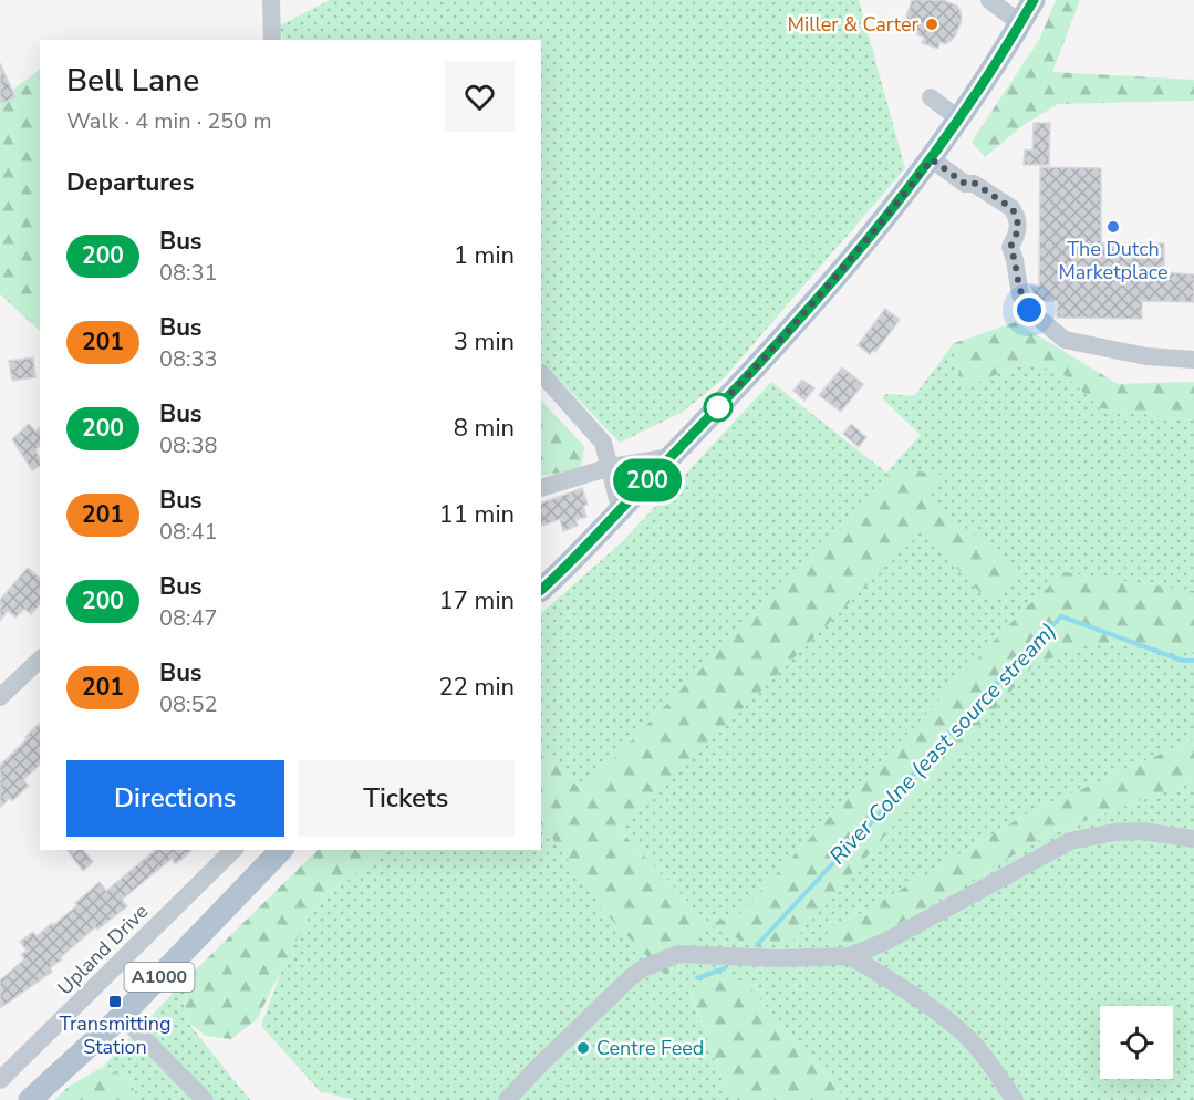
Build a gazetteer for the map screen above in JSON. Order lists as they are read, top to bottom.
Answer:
{
  "streets": {
    "main road": ["A1000"],
    "street": ["Upland Drive"]
  },
  "water": ["River Colne (east source stream)"],
  "places": {
    "other": ["Miller & Carter", "The Dutch Marketplace", "Centre Feed"],
    "transit": ["Transmitting Station"]
  },
  "lines": ["bus line 200"],
  "page": {
    "on_map": "200",
    "heading": [
      ["Bell Lane", "Walk · 4 min · 250 m"],
      "Departures"
    ],
    "list": [
      {
        "mark": "200",
        "name": "Bus",
        "note": "08:31",
        "value": "1 min"
      },
      {
        "mark": "201",
        "name": "Bus",
        "note": "08:33",
        "value": "3 min"
      },
      {
        "mark": "200",
        "name": "Bus",
        "note": "08:38",
        "value": "8 min"
      },
      {
        "mark": "201",
        "name": "Bus",
        "note": "08:41",
        "value": "11 min"
      },
      {
        "mark": "200",
        "name": "Bus",
        "note": "08:47",
        "value": "17 min"
      },
      {
        "mark": "201",
        "name": "Bus",
        "note": "08:52",
        "value": "22 min"
      }
    ],
    "buttons": ["Directions", "Tickets"]
  }
}
